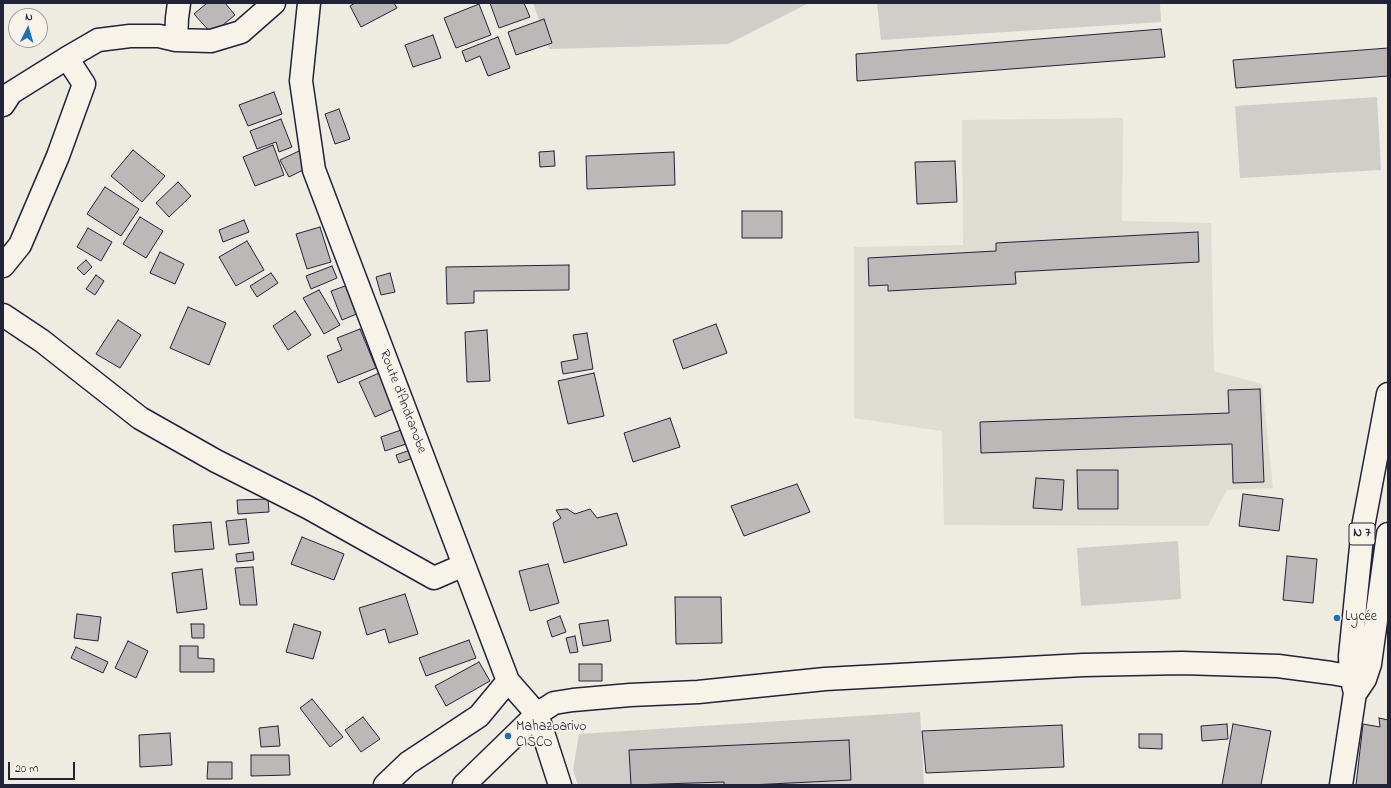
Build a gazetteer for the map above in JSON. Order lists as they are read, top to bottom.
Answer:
{
  "streets": {
    "street": ["Route d'Andranobe", "N 7"]
  },
  "places": ["Lycée", "Mahazoarivo CISCO"],
  "scale_bar": "20 m",
  "north": "top"
}
